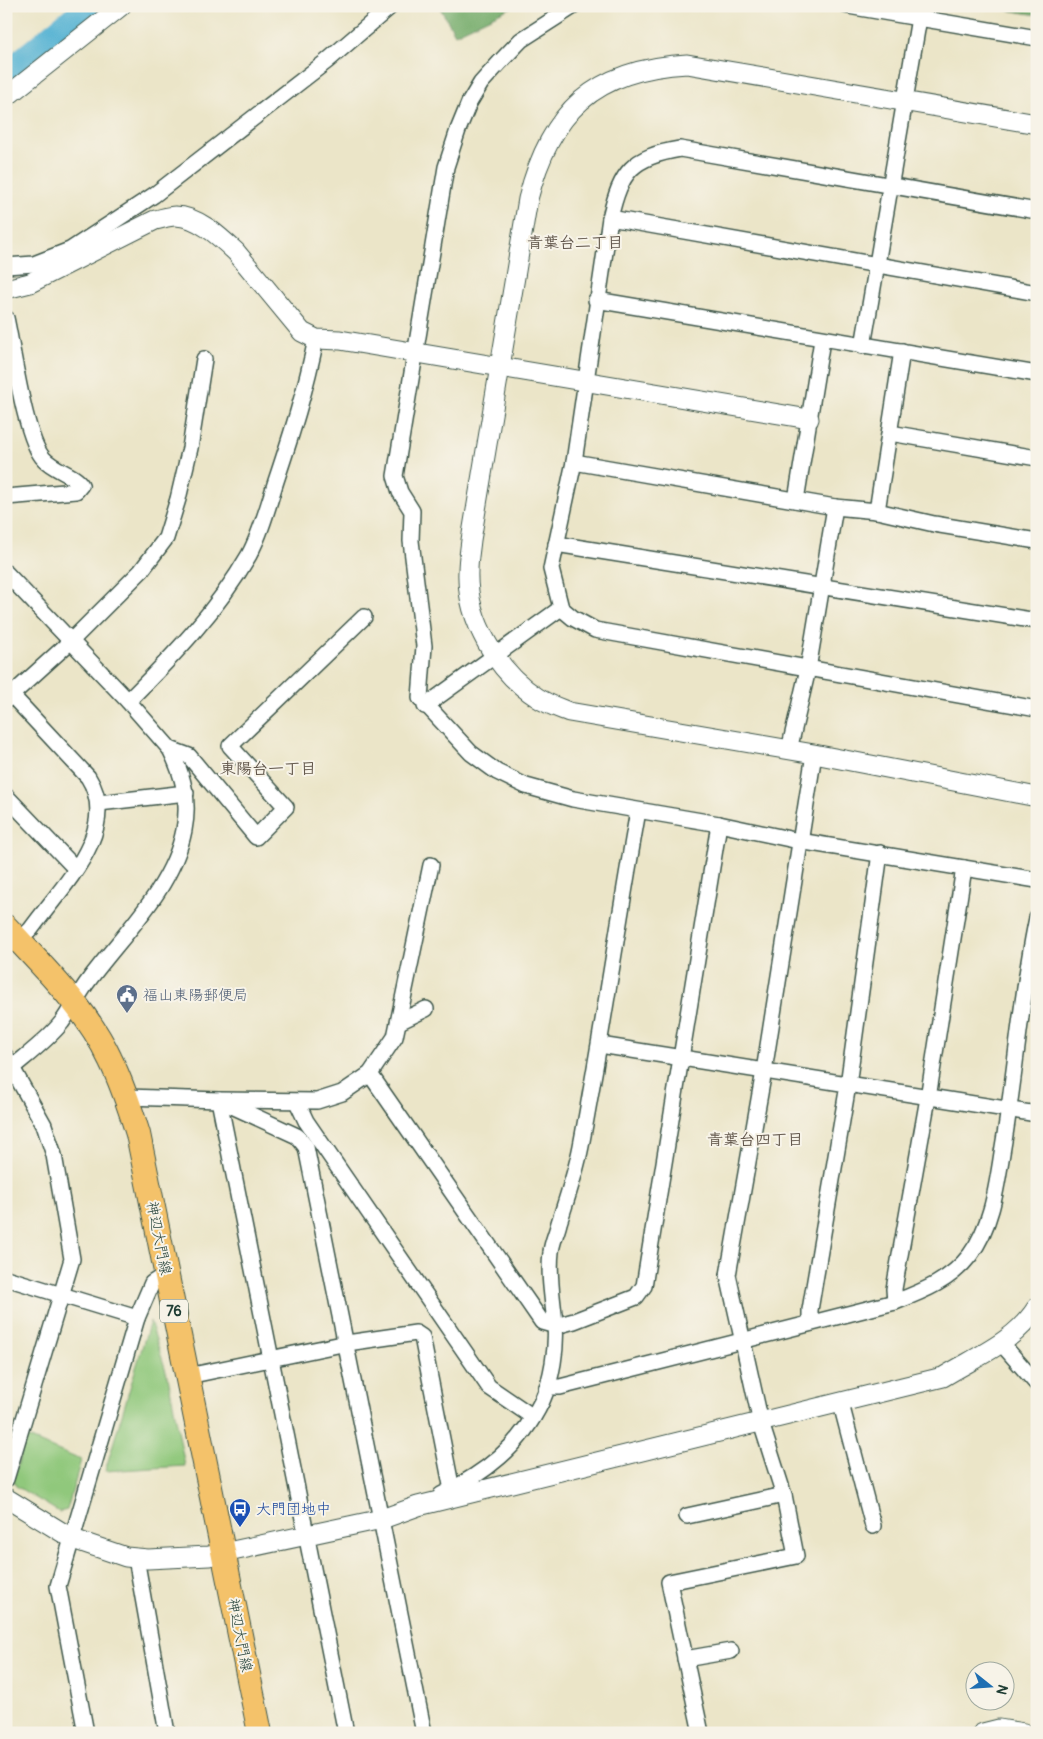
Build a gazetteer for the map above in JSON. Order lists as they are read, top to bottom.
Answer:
{
  "streets": {
    "main road": ["神辺大門線", "76"]
  },
  "districts": ["青葉台二丁目", "東陽台一丁目", "青葉台四丁目"],
  "places": {
    "public building": ["福山東陽郵便局"],
    "bus stop": ["大門団地中"]
  },
  "north": "right"
}
